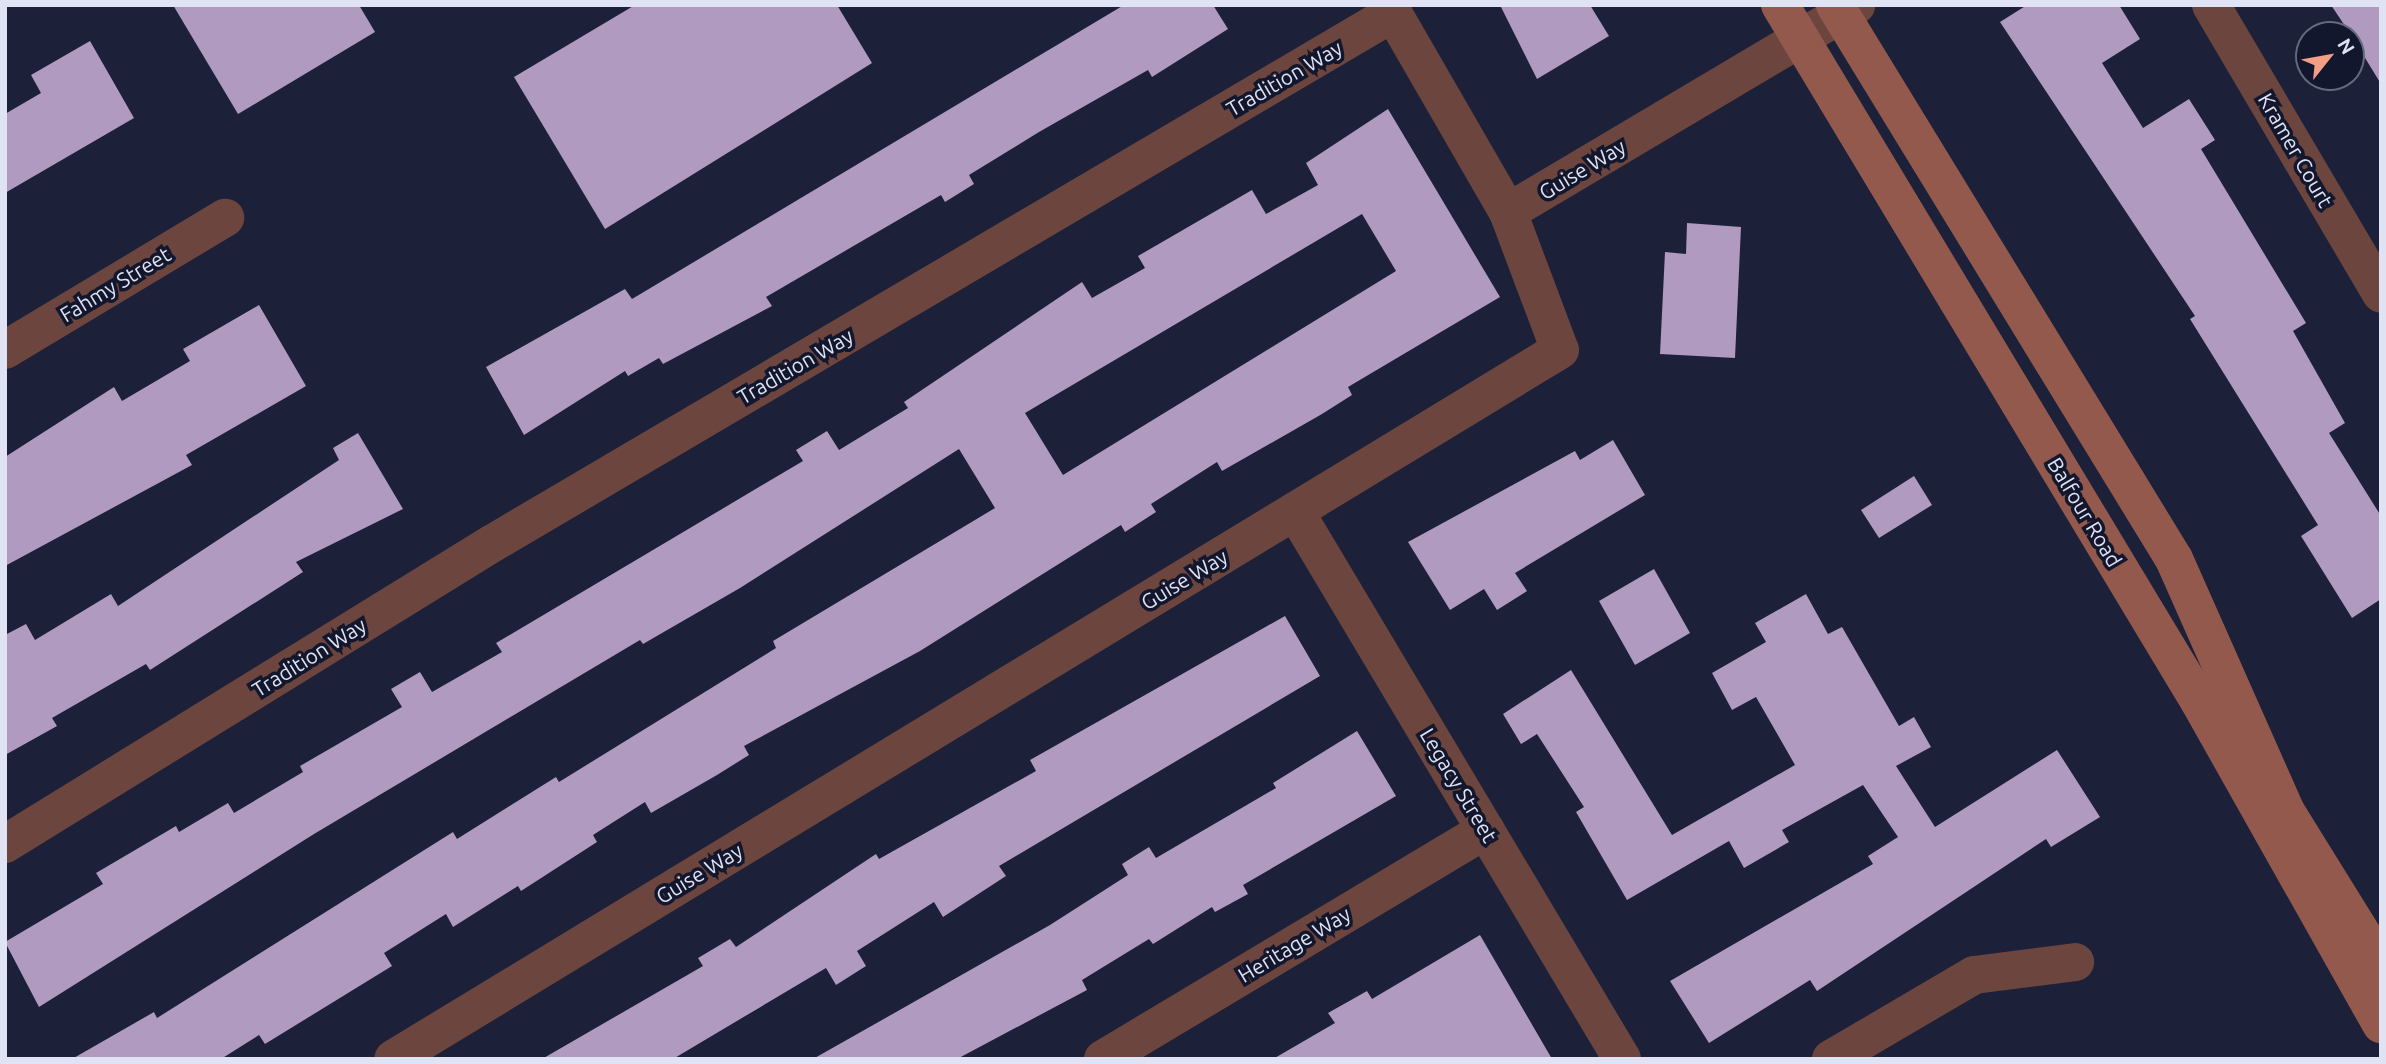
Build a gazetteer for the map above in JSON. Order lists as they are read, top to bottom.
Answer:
{
  "streets": {
    "street": [
      "Tradition Way",
      "Kramer Court",
      "Guise Way",
      "Fahmy Street",
      "Balfour Road",
      "Legacy Street",
      "Heritage Way"
    ]
  },
  "crossings": [
    ["Tradition Way", "Guise Way"],
    ["Guise Way", "Balfour Road"],
    ["Guise Way", "Legacy Street"],
    ["Legacy Street", "Heritage Way"]
  ],
  "north": "top right"
}
